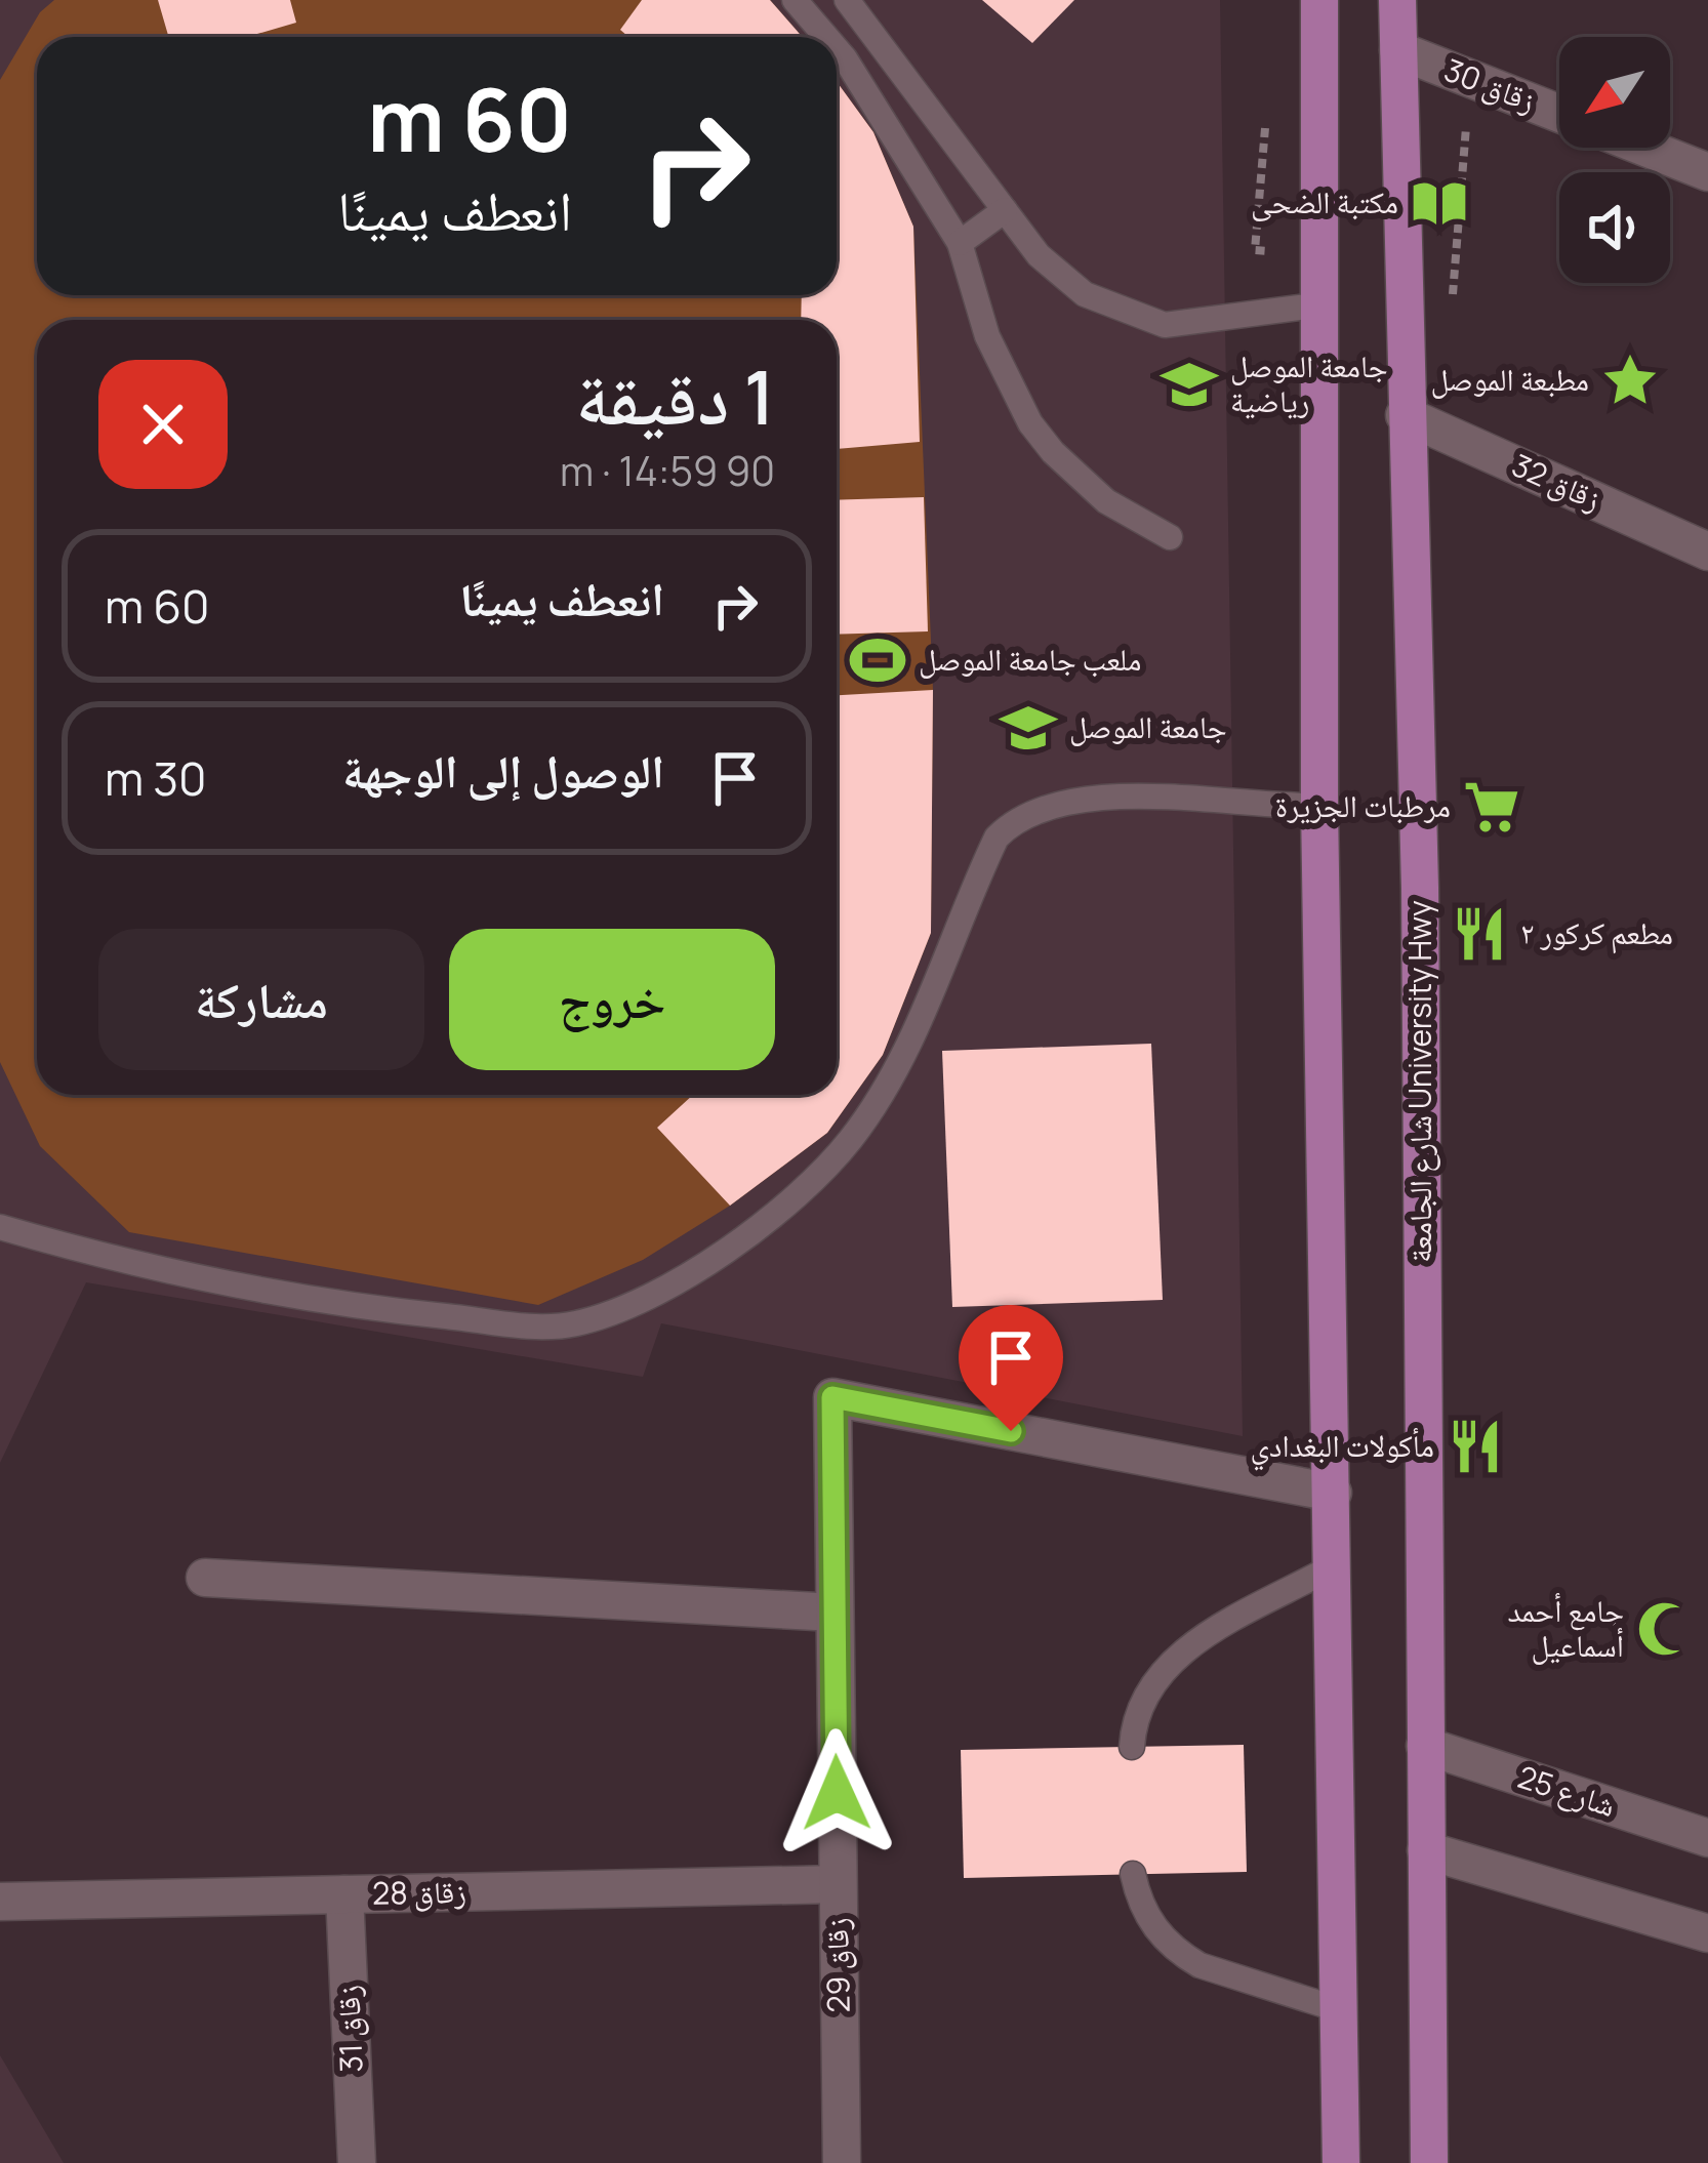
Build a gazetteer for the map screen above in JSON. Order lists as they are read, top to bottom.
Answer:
{
  "streets": {
    "main road": ["شارع الجامعة University Hwy"],
    "street": [
      "زقاق 30",
      "زقاق 32",
      "شارع 25",
      "زقاق 28",
      "زقاق 29",
      "زقاق 31"
    ]
  },
  "crossings": [
    ["زقاق 30", "شارع الجامعة University Hwy"],
    ["زقاق 32", "شارع الجامعة University Hwy"],
    ["شارع الجامعة University Hwy", "شارع 25"],
    ["زقاق 28", "زقاق 29"],
    ["زقاق 28", "زقاق 31"]
  ],
  "places": {
    "library": ["مكتبة الضحى"],
    "place": ["مطبعة الموصل"],
    "school or university": ["جامعة الموصل رياضية", "جامعة الموصل"],
    "sports": ["ملعب جامعة الموصل"],
    "supermarket": ["مرطبات الجزيرة"],
    "restaurant": ["مطعم كركور ٢", "مأكولات البغدادي"],
    "mosque": ["جامع أحمد أسماعيل"]
  },
  "north": "bottom left",
  "page": {
    "turn": ["60 m", "انعطف يمينًا"],
    "heading": ["1 دقيقة", "90 m · 14:59"],
    "list": [
      {
        "name": "انعطف يمينًا",
        "value": "60 m"
      },
      {
        "name": "الوصول إلى الوجهة",
        "value": "30 m"
      }
    ],
    "buttons": ["خروج", "مشاركة"]
  }
}
